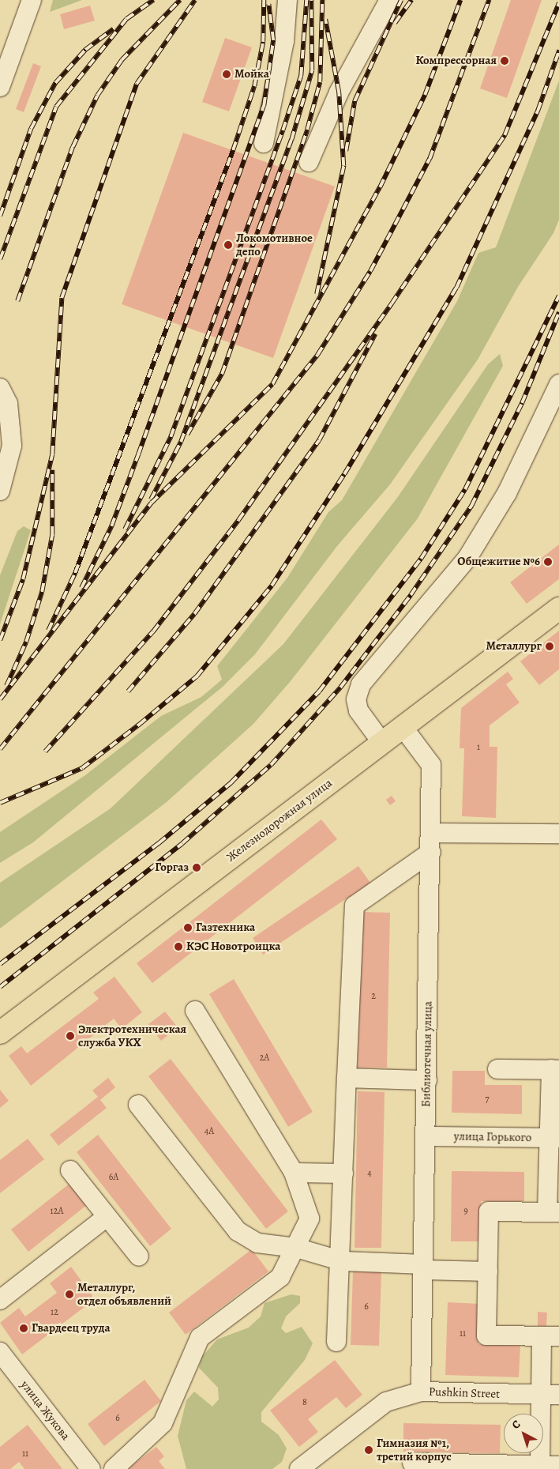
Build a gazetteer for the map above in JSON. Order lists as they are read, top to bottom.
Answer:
{
  "streets": {
    "main road": ["Железнодорожная улица"],
    "street": [
      "Библиотечная улица",
      "улица Горького",
      "Pushkin Street",
      "улица Жукова"
    ]
  },
  "crossings": [
    ["Железнодорожная улица", "Библиотечная улица"],
    ["Библиотечная улица", "улица Горького"],
    ["Библиотечная улица", "Pushkin Street"]
  ],
  "places": [
    "Компрессорная",
    "Мойка",
    "Локомотивное депо",
    "Общежитие №6",
    "Металлург",
    "Горгаз",
    "Газтехника",
    "КЭС Новотроицка",
    "Электротехническая служба УКХ",
    "Металлург, отдел объявлений",
    "Гвардеец труда",
    "Гимназия №1, третий корпус"
  ],
  "house_numbers": [
    "1",
    "2",
    "2А",
    "7",
    "4А",
    "4",
    "6А",
    "12А",
    "9",
    "6",
    "12",
    "11",
    "8",
    "6",
    "11"
  ],
  "north": "top left"
}
